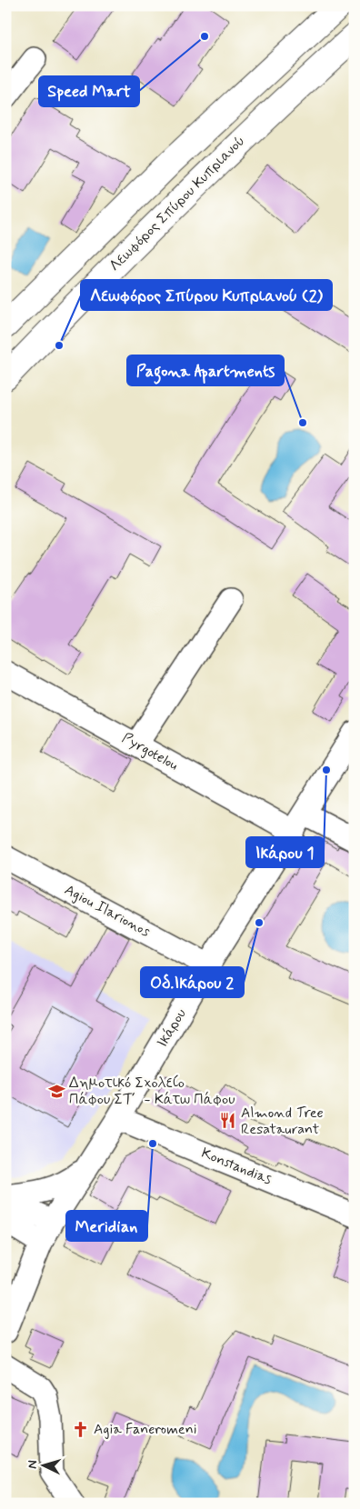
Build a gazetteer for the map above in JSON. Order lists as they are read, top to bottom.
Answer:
{
  "streets": {
    "main road": ["Λεωφόρος Σπύρου Κυπριανού"],
    "street": [
      "Pyrgotelou",
      "Agiou Ilarionos",
      "Ικάρου",
      "Konstandias"
    ]
  },
  "crossings": [
    ["Pyrgotelou", "Ικάρου"],
    ["Agiou Ilarionos", "Ικάρου"],
    ["Ικάρου", "Konstandias"]
  ],
  "places": {
    "other": [
      "Speed Mart",
      "Λεωφόρος Σπύρου Κυπριανού (2)",
      "Pagona Apartments",
      "Ικάρου 1",
      "Οδ.Ικάρου 2",
      "Meridian"
    ],
    "school or university": ["Δημοτικό Σχολείο Πάφου ΣΤ΄ - Κάτω Πάφου"],
    "restaurant": ["Almond Tree Resataurant"],
    "church": ["Agia Faneromeni"]
  },
  "north": "left"
}
